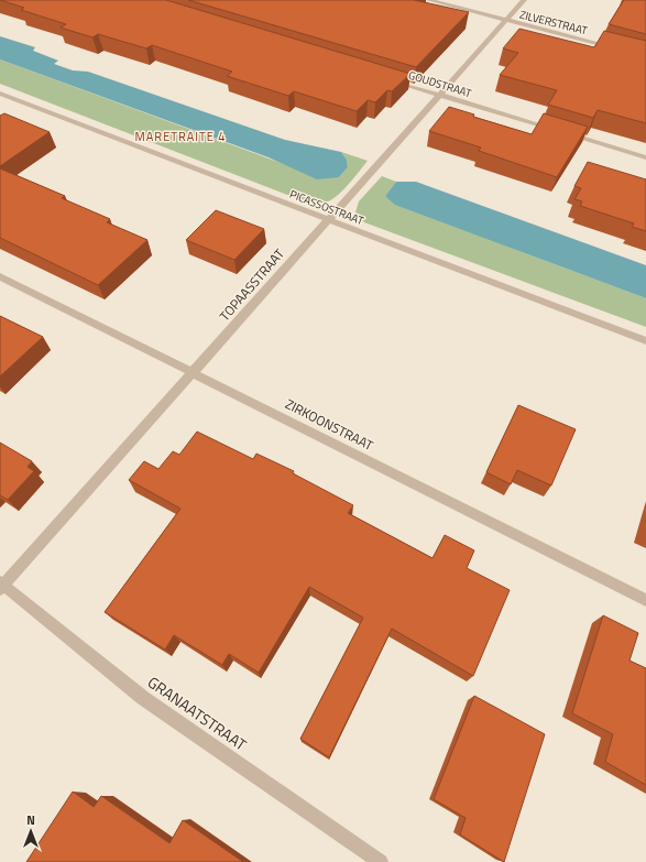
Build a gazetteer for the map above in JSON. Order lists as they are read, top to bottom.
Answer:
{
  "streets": {
    "street": [
      "ZILVERSTRAAT",
      "GOUDSTRAAT",
      "PICASSOSTRAAT",
      "TOPAASSTRAAT",
      "ZIRKOONSTRAAT",
      "GRANAATSTRAAT"
    ]
  },
  "crossings": [
    ["ZILVERSTRAAT", "TOPAASSTRAAT"],
    ["GOUDSTRAAT", "TOPAASSTRAAT"],
    ["PICASSOSTRAAT", "TOPAASSTRAAT"],
    ["TOPAASSTRAAT", "ZIRKOONSTRAAT"],
    ["TOPAASSTRAAT", "GRANAATSTRAAT"]
  ],
  "districts": ["MARETRAITE 4"],
  "north": "top"
}
